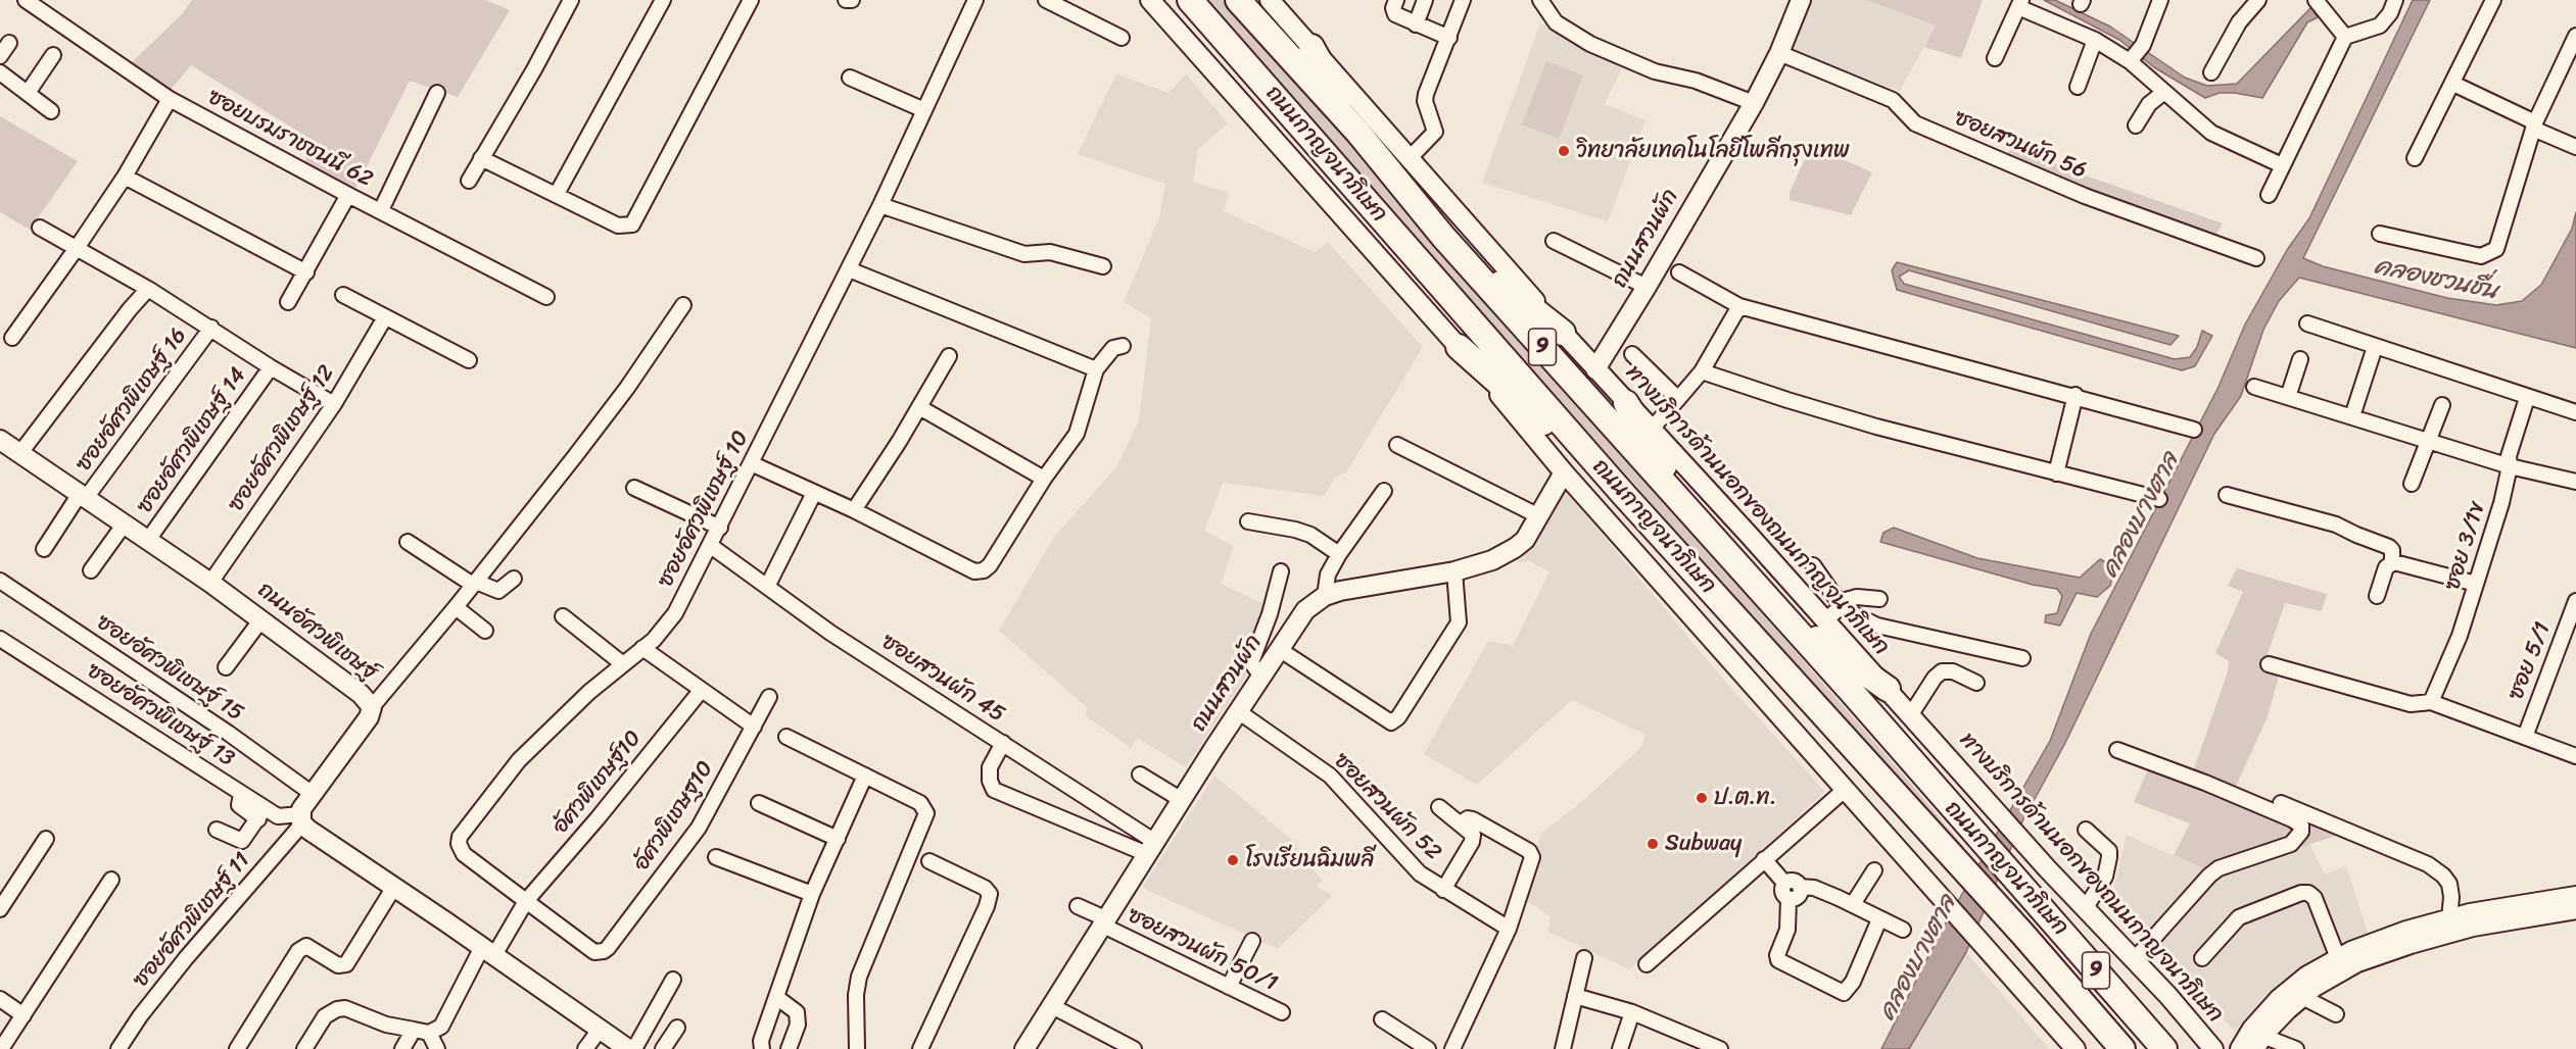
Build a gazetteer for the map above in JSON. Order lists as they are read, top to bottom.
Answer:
{
  "streets": {
    "highway": ["ถนนกาญจนาภิเษก", "9"],
    "street": [
      "ซอยบรมราชชนนี 62",
      "ซอยสวนผัก 56",
      "ถนนสวนผัก",
      "ซอยอัศวพิเชษฐ์ 16",
      "ซอยอัศวพิเชษฐ์ 12",
      "ซอยอัศวพิเชษฐ์ 14",
      "ซอยอัศวพิเชษฐ์ 10",
      "ทางบริการด้านนอกของถนนกาญจนาภิเษก",
      "ซอย 3/1ข",
      "ถนนอัศวพิเชษฐ์",
      "ซอย 5/1",
      "ซอยอัศวพิเชษฐ์ 15",
      "ซอยสวนผัก 45",
      "ซอยอัศวพิเชษฐ์ 13",
      "อัศวพิเชษฐ์10",
      "ซอยสวนผัก 52",
      "อัศวพิเชษฐ10",
      "ซอยอัศวพิเชษฐ์ 11",
      "ซอยสวนผัก 50/1"
    ]
  },
  "crossings": [
    ["ซอยสวนผัก 56", "ถนนสวนผัก"],
    ["ถนนสวนผัก", "ทางบริการด้านนอกของถนนกาญจนาภิเษก"],
    ["ถนนสวนผัก", "ซอยสวนผัก 45"],
    ["ถนนสวนผัก", "ซอยสวนผัก 52"],
    ["ถนนสวนผัก", "ซอยสวนผัก 50/1"],
    ["ซอยอัศวพิเชษฐ์ 16", "ถนนอัศวพิเชษฐ์"],
    ["ซอยอัศวพิเชษฐ์ 12", "ถนนอัศวพิเชษฐ์"],
    ["ซอยอัศวพิเชษฐ์ 14", "ถนนอัศวพิเชษฐ์"],
    ["ซอยอัศวพิเชษฐ์ 10", "ซอยสวนผัก 45"],
    ["ซอยอัศวพิเชษฐ์ 10", "อัศวพิเชษฐ์10"],
    ["ซอยอัศวพิเชษฐ์ 10", "อัศวพิเชษฐ10"],
    ["ถนนอัศวพิเชษฐ์", "ซอยอัศวพิเชษฐ์ 15"],
    ["ถนนอัศวพิเชษฐ์", "ซอยอัศวพิเชษฐ์ 13"],
    ["ถนนอัศวพิเชษฐ์", "ซอยอัศวพิเชษฐ์ 11"],
    ["ซอยอัศวพิเชษฐ์ 13", "ซอยอัศวพิเชษฐ์ 11"],
    ["อัศวพิเชษฐ์10", "อัศวพิเชษฐ10"]
  ],
  "water": ["คลองชวนชื่น", "คลองบางตาล"],
  "places": [
    "วิทยาลัยเทคโนโลยีโพลีกรุงเทพ",
    "ป.ต.ท.",
    "Subway",
    "โรงเรียนฉิมพลี"
  ]
}
